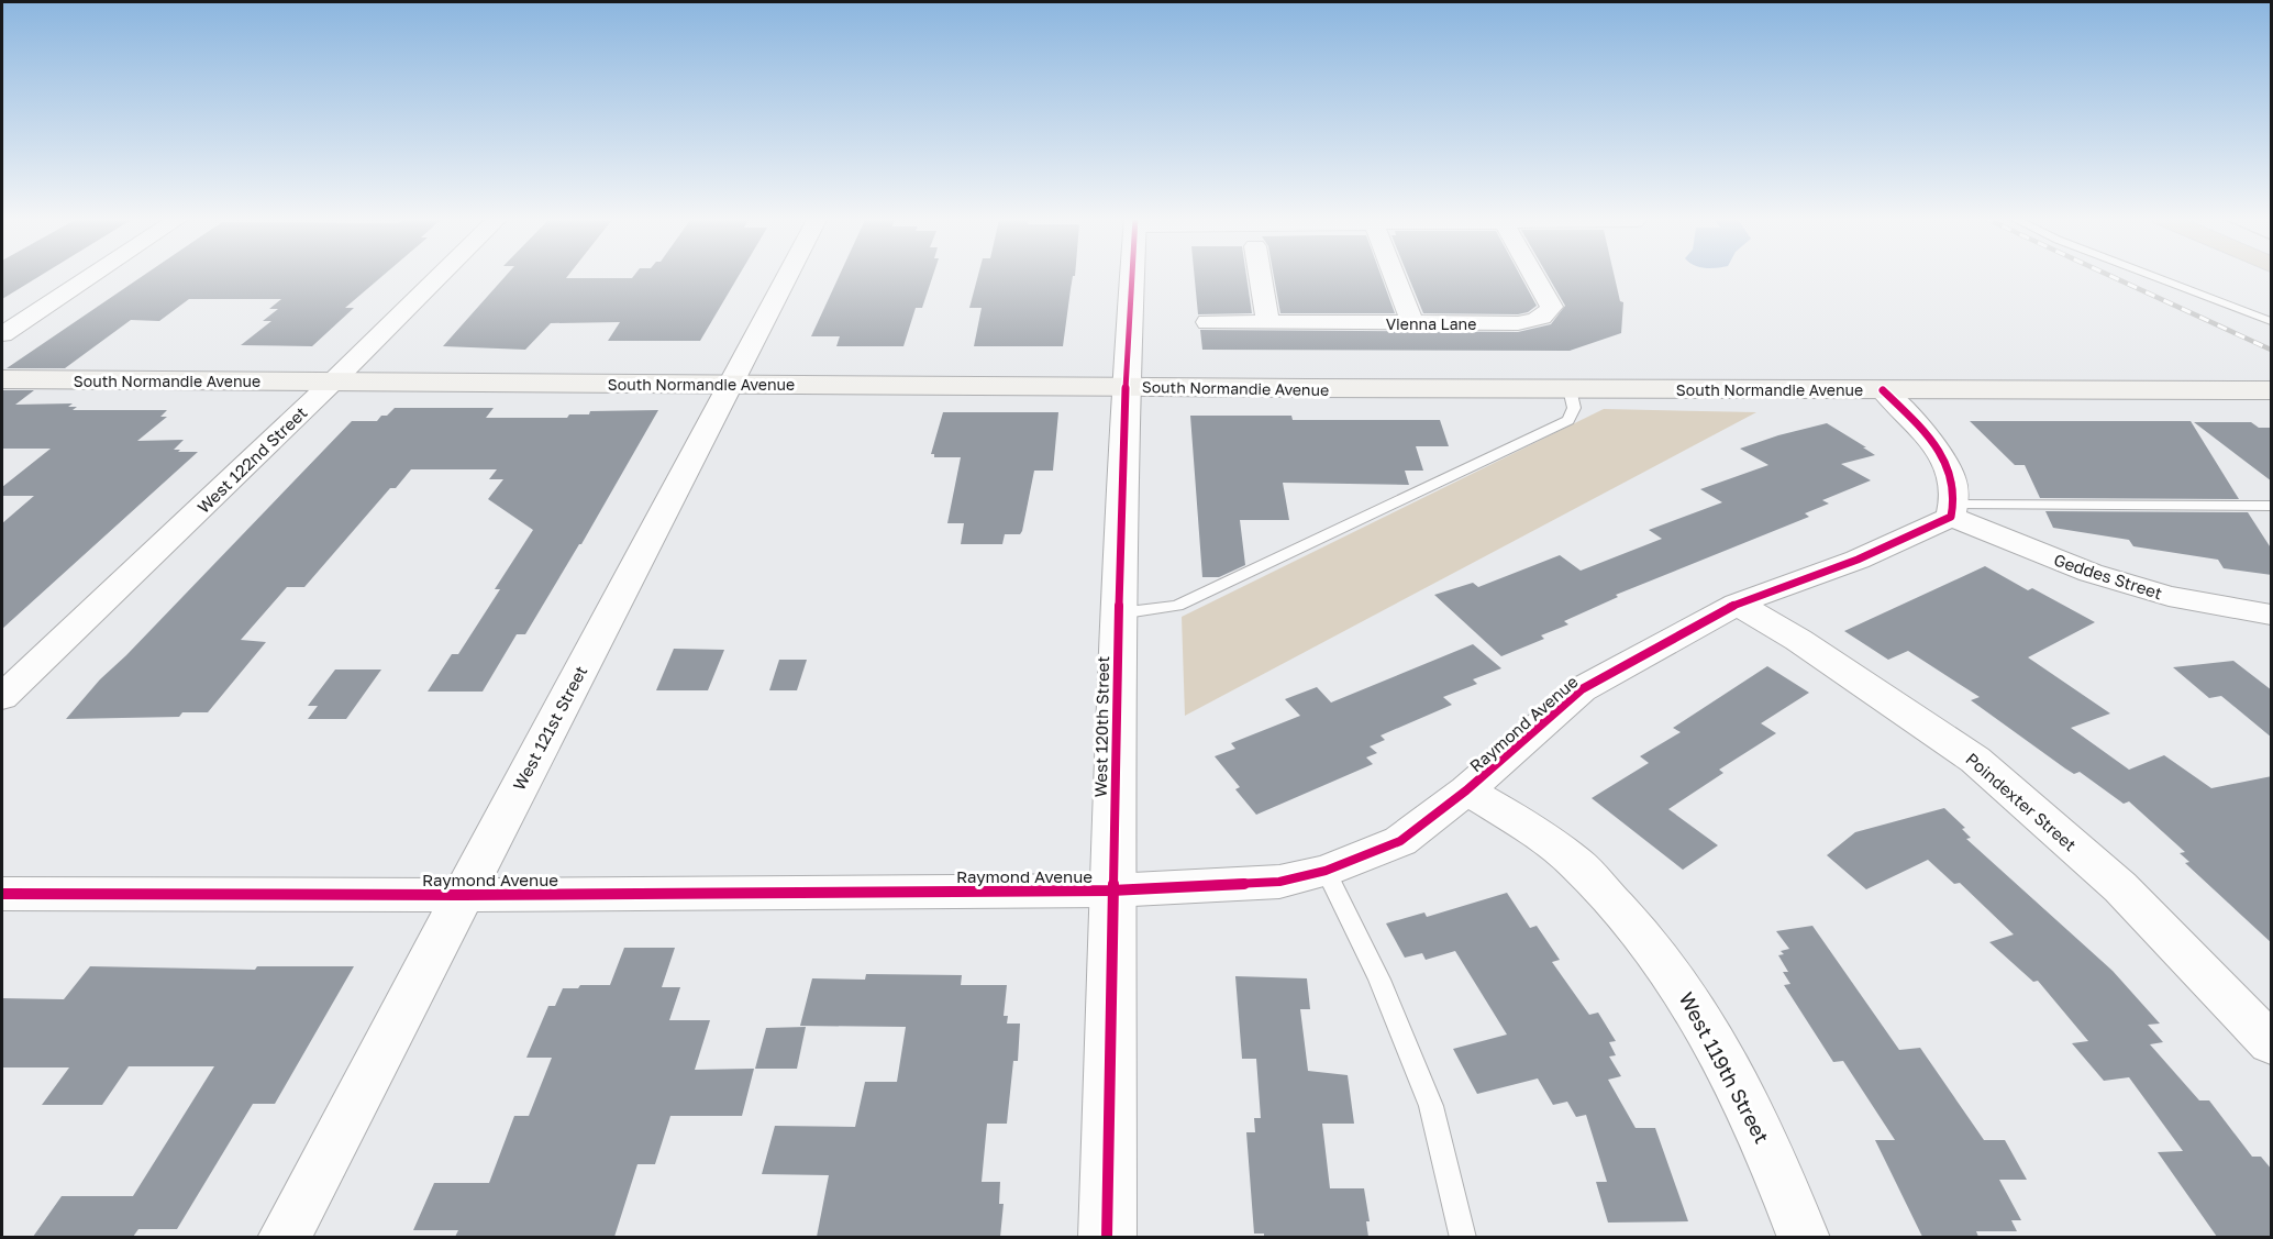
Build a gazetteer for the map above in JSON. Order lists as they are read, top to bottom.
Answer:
{
  "streets": {
    "main road": ["South Normandie Avenue"],
    "street": [
      "Vienna Lane",
      "West 122nd Street",
      "Geddes Street",
      "Raymond Avenue",
      "West 120th Street",
      "West 121st Street",
      "Poindexter Street",
      "West 119th Street"
    ]
  },
  "crossings": [
    ["South Normandie Avenue", "West 122nd Street"],
    ["South Normandie Avenue", "West 120th Street"],
    ["South Normandie Avenue", "West 121st Street"],
    ["Geddes Street", "Raymond Avenue"],
    ["Raymond Avenue", "West 120th Street"],
    ["Raymond Avenue", "West 121st Street"],
    ["Raymond Avenue", "Poindexter Street"],
    ["Raymond Avenue", "West 119th Street"]
  ]
}
